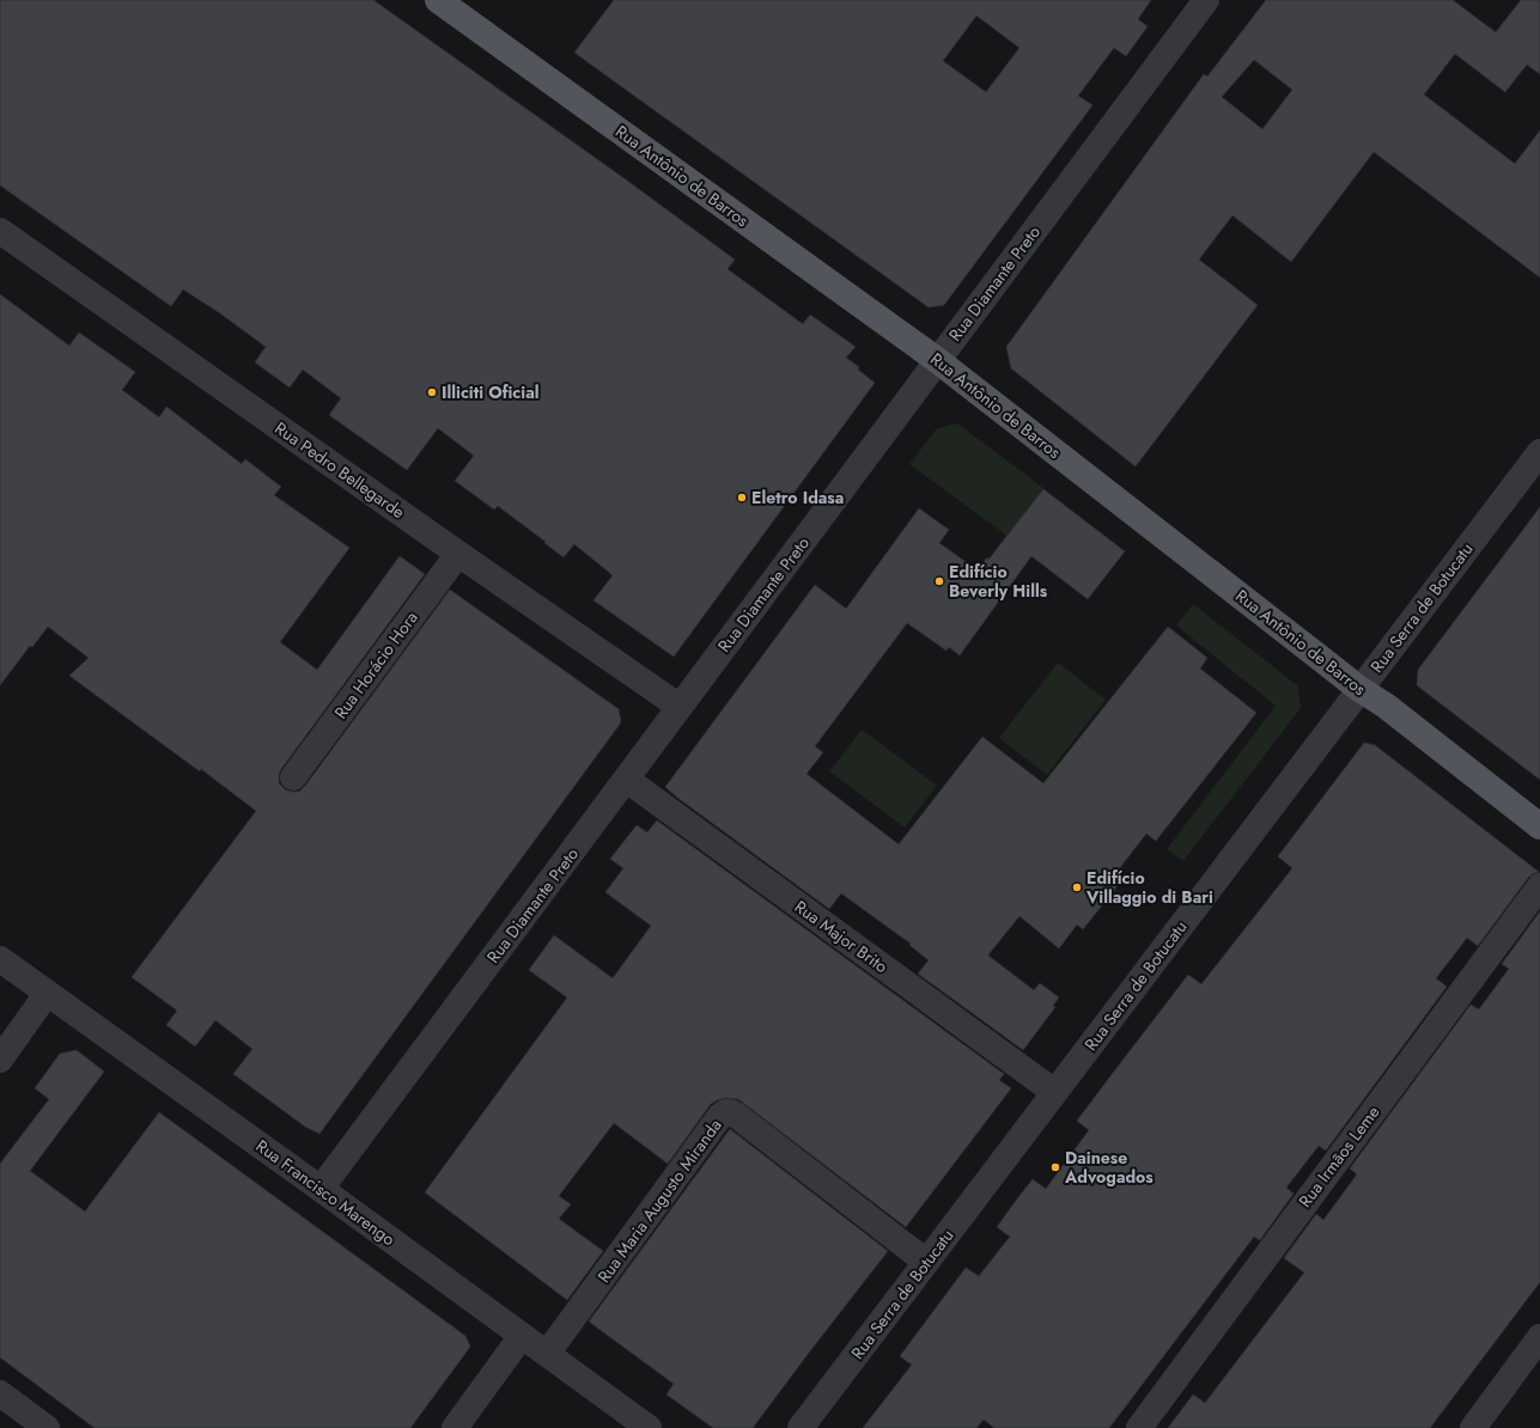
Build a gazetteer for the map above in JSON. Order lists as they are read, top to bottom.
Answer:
{
  "streets": {
    "main road": ["Rua Antônio de Barros"],
    "street": [
      "Rua Diamante Preto",
      "Rua Pedro Bellegarde",
      "Rua Serra de Botucatu",
      "Rua Horácio Hora",
      "Rua Major Brito",
      "Rua Irmãos Leme",
      "Rua Francisco Marengo",
      "Rua Maria Augusto Miranda"
    ]
  },
  "crossings": [
    ["Rua Antônio de Barros", "Rua Diamante Preto"],
    ["Rua Antônio de Barros", "Rua Serra de Botucatu"],
    ["Rua Diamante Preto", "Rua Pedro Bellegarde"],
    ["Rua Diamante Preto", "Rua Major Brito"],
    ["Rua Diamante Preto", "Rua Francisco Marengo"],
    ["Rua Pedro Bellegarde", "Rua Horácio Hora"],
    ["Rua Serra de Botucatu", "Rua Major Brito"],
    ["Rua Serra de Botucatu", "Rua Maria Augusto Miranda"],
    ["Rua Francisco Marengo", "Rua Maria Augusto Miranda"]
  ],
  "places": [
    "Illiciti Oficial",
    "Eletro Idasa",
    "Edifício Beverly Hills",
    "Edifício Villaggio di Bari",
    "Dainese Advogados"
  ]
}
